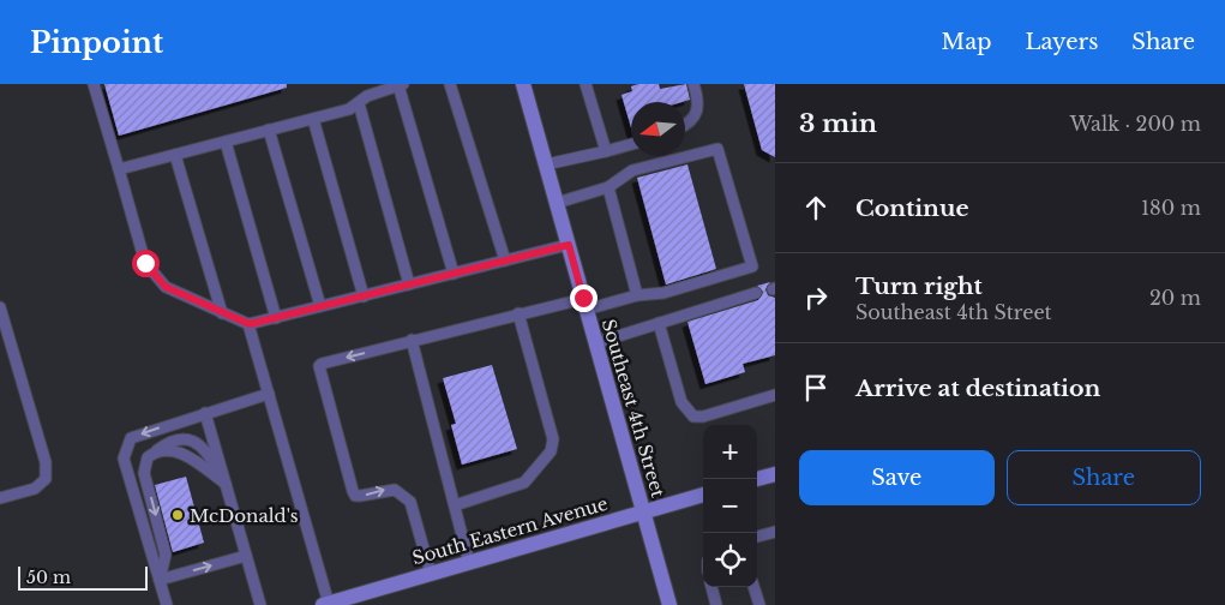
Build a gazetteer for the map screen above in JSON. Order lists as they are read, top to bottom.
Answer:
{
  "streets": {
    "main road": ["Southeast 4th Street", "South Eastern Avenue"]
  },
  "crossings": [
    ["Southeast 4th Street", "South Eastern Avenue"]
  ],
  "places": ["McDonald's"],
  "scale_bar": "50 m",
  "north": "left",
  "page": {
    "header": "Pinpoint",
    "nav": ["Map", "Layers", "Share"],
    "heading": ["3 min", "Walk · 200 m"],
    "list": [
      ["Continue", "180 m"],
      ["Turn right", "Southeast 4th Street", "20 m"],
      "Arrive at destination"
    ],
    "map_buttons": ["+", "−"],
    "buttons": ["Save", "Share"],
    "scale": "50 m"
  }
}
